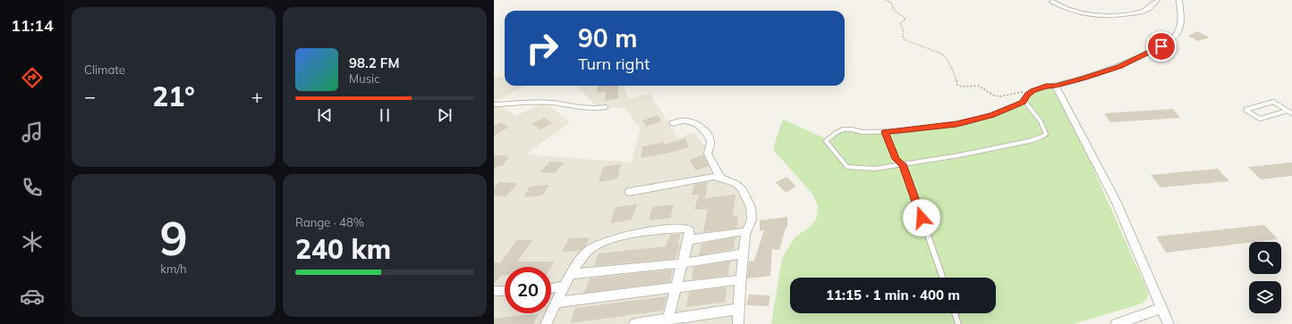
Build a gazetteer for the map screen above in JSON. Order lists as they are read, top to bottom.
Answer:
{
  "page": {
    "tabs": "11:14",
    "tile": [
      "Climate",
      ["9", "km/h"],
      ["Range · 48%", "240 km"]
    ],
    "turn": ["90 m", "Turn right"],
    "song": ["98.2 FM", "Music"],
    "heat": ["−", "21°", "+"],
    "limit": "20",
    "trip": "11:15 · 1 min · 400 m"
  }
}
